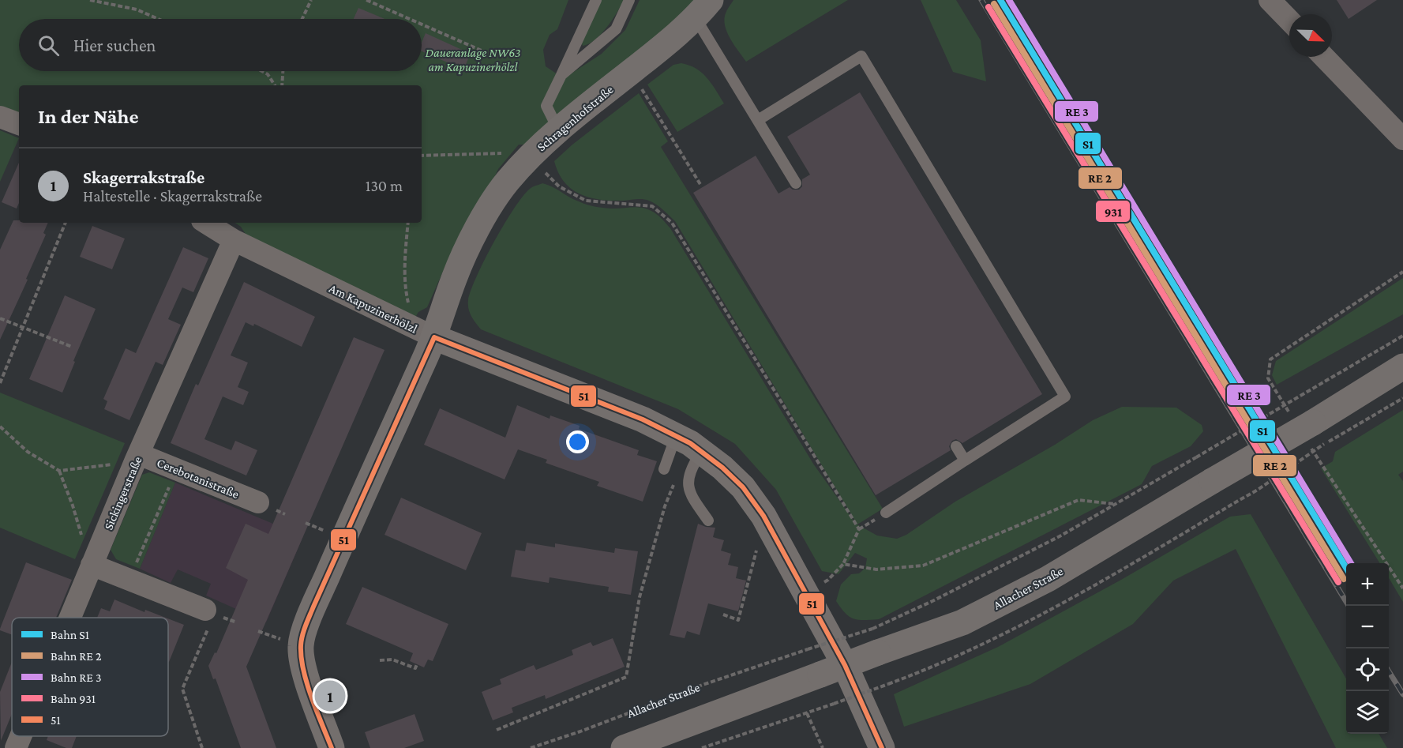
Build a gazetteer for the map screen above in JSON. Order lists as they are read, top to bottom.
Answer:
{
  "streets": {
    "street": [
      "Schragenhofstraße",
      "Am Kapuzinerhölzl",
      "Cerebotanistraße",
      "Sickingerstraße",
      "Allacher Straße"
    ]
  },
  "crossings": [
    ["Schragenhofstraße", "Am Kapuzinerhölzl"],
    ["Am Kapuzinerhölzl", "Sickingerstraße"],
    ["Cerebotanistraße", "Sickingerstraße"]
  ],
  "parks": ["Daueranlage NW63 am Kapuzinerhölzl"],
  "lines": ["rail line S1", "rail line 931", "transit line 51"],
  "legend": [
    "Bahn S1",
    "Bahn RE 2",
    "Bahn RE 3",
    "Bahn 931",
    "51"
  ],
  "north": "bottom right",
  "page": {
    "search": "Hier suchen",
    "heading": "In der Nähe",
    "list": [
      {
        "mark": "1",
        "name": "Skagerrakstraße",
        "note": "Haltestelle · Skagerrakstraße",
        "value": "130 m"
      }
    ],
    "map_buttons": ["+", "−"],
    "pins": "1"
  }
}
